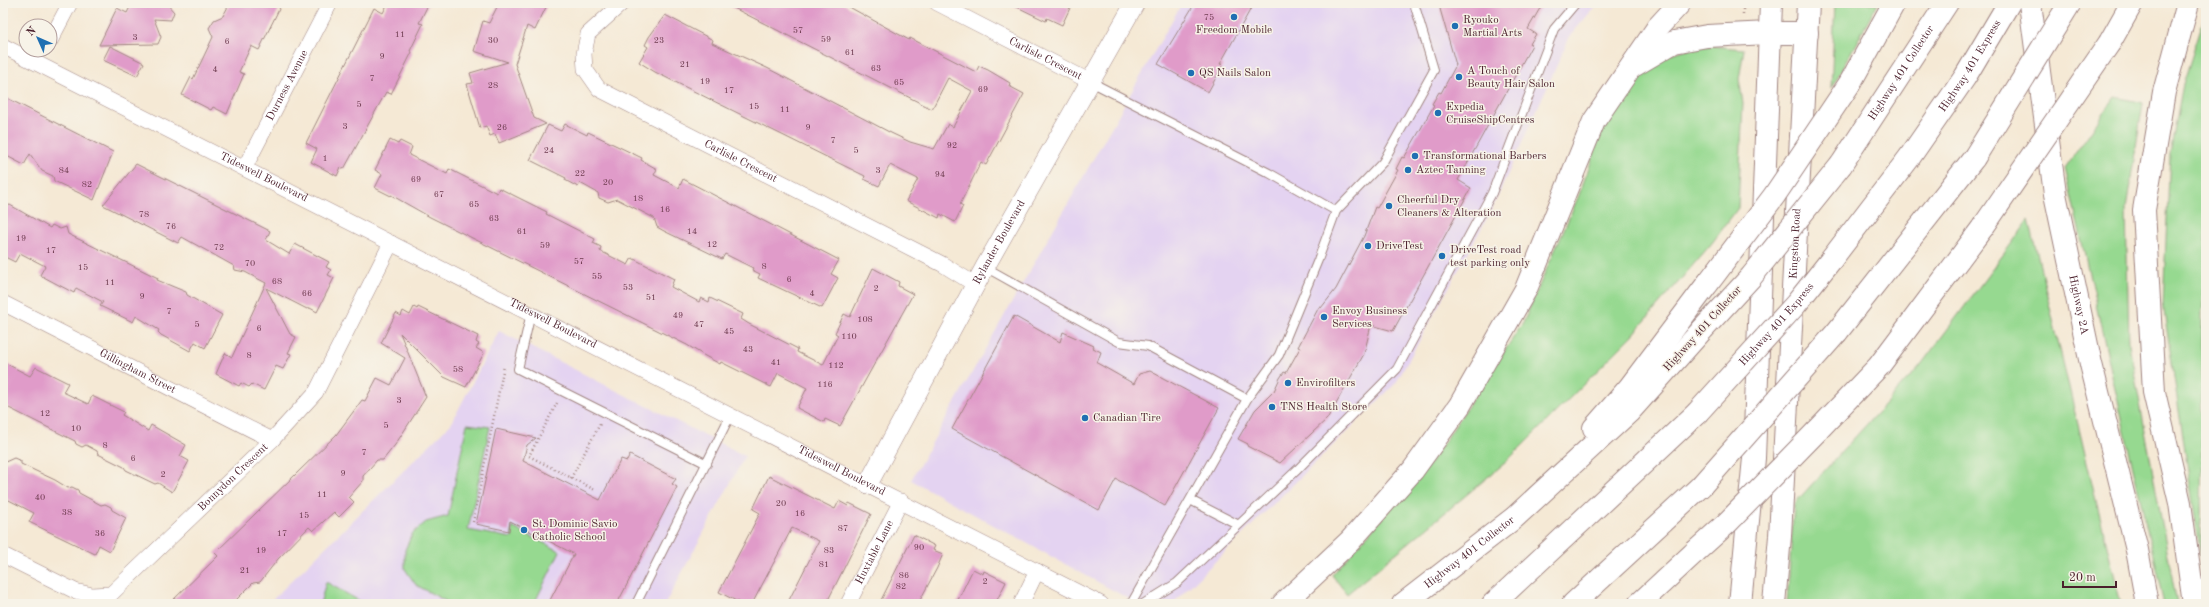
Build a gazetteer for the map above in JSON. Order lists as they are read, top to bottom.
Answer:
{
  "streets": {
    "main road": [
      "Highway 401 Express",
      "Highway 401 Collector",
      "Kingston Road",
      "Highway 2A"
    ],
    "street": [
      "Carlisle Crescent",
      "Durness Avenue",
      "Tideswell Boulevard",
      "Rylander Boulevard",
      "Gillingham Street",
      "Bonnydon Crescent",
      "Huxtable Lane"
    ]
  },
  "crossings": [
    ["Carlisle Crescent", "Rylander Boulevard"],
    ["Durness Avenue", "Tideswell Boulevard"],
    ["Tideswell Boulevard", "Rylander Boulevard"],
    ["Tideswell Boulevard", "Bonnydon Crescent"],
    ["Tideswell Boulevard", "Huxtable Lane"],
    ["Gillingham Street", "Bonnydon Crescent"]
  ],
  "places": [
    "Freedom Mobile",
    "Ryouko Martial Arts",
    "QS Nails Salon",
    "A Touch of Beauty Hair Salon",
    "Expedia CruiseShipCentres",
    "Transformational Barbers",
    "Aztec Tanning",
    "Cheerful Dry Cleaners & Alteration",
    "DriveTest",
    "DriveTest road test parking only",
    "Envoy Business Services",
    "Envirofilters",
    "TNS Health Store",
    "Canadian Tire",
    "St. Dominic Savio Catholic School"
  ],
  "house_numbers": [
    "75",
    "57",
    "11",
    "3",
    "59",
    "30",
    "23",
    "6",
    "61",
    "9",
    "21",
    "63",
    "4",
    "7",
    "19",
    "65",
    "28",
    "69",
    "17",
    "5",
    "15",
    "11",
    "3",
    "26",
    "9",
    "7",
    "92",
    "24",
    "5",
    "1",
    "84",
    "3",
    "22",
    "94",
    "69",
    "20",
    "82",
    "67",
    "18",
    "65",
    "16",
    "78",
    "63",
    "76",
    "61",
    "14",
    "19",
    "12",
    "59",
    "72",
    "17",
    "57",
    "70",
    "8",
    "15",
    "55",
    "6",
    "68",
    "11",
    "53",
    "2",
    "66",
    "4",
    "9",
    "51",
    "7",
    "49",
    "108",
    "5",
    "47",
    "6",
    "45",
    "110",
    "43",
    "8",
    "41",
    "112",
    "58",
    "116",
    "3",
    "12",
    "5",
    "10",
    "8",
    "7",
    "6",
    "9",
    "2",
    "11",
    "40",
    "20",
    "38",
    "16",
    "15",
    "87",
    "36",
    "17",
    "90",
    "19",
    "83",
    "81",
    "21",
    "86",
    "2",
    "82"
  ],
  "scale_bar": "20 m",
  "north": "top left"
}
